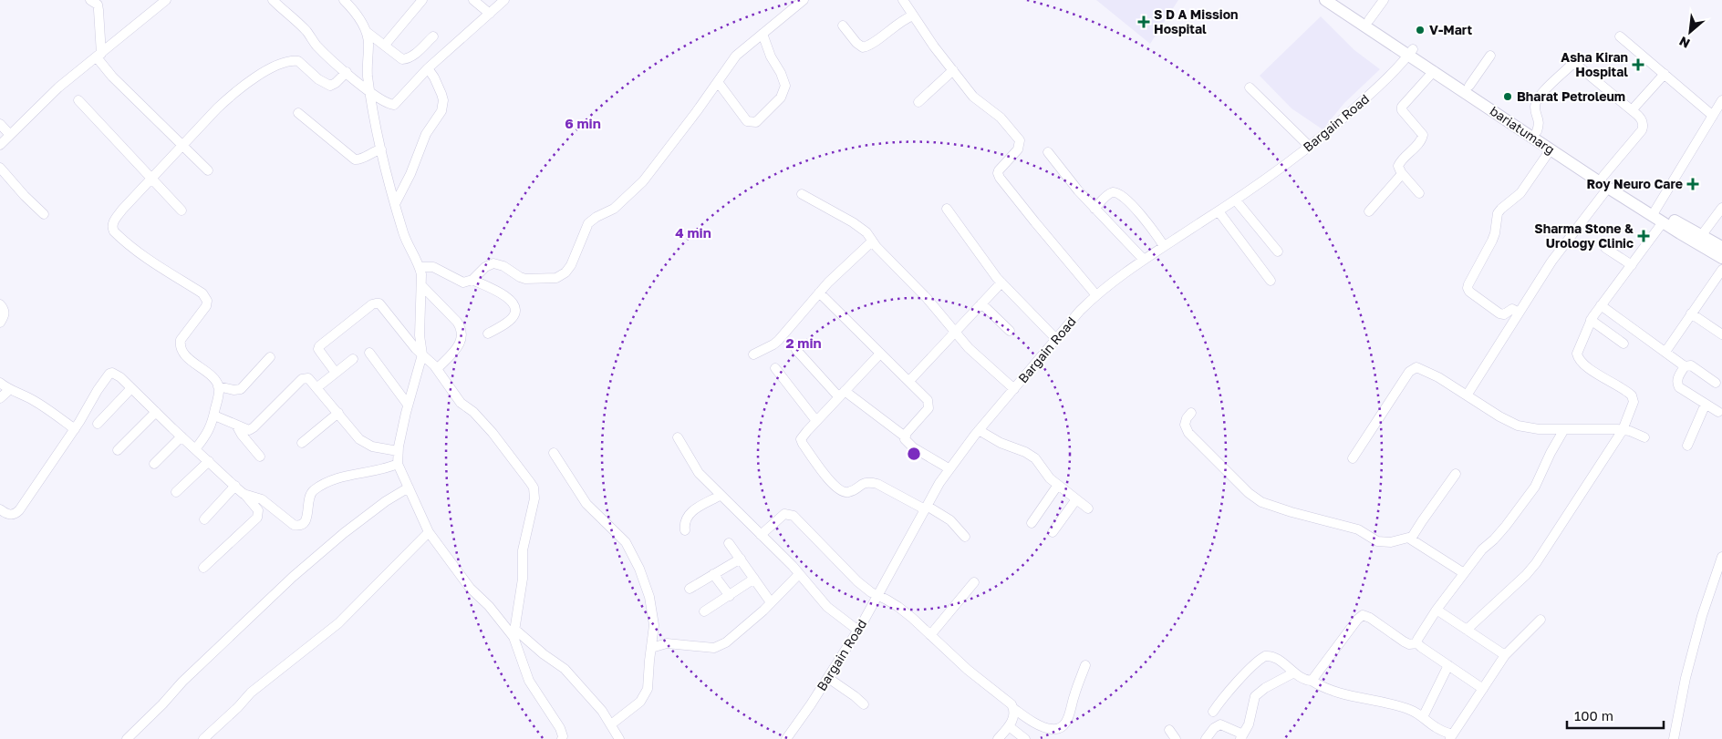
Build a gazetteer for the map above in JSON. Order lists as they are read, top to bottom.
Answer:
{
  "streets": {
    "main road": ["bariatumarg"],
    "street": ["Bargain Road"]
  },
  "crossings": [
    ["Bargain Road", "bariatumarg"]
  ],
  "places": {
    "health": [
      "S D A Mission Hospital",
      "Asha Kiran Hospital",
      "Roy Neuro Care",
      "Sharma Stone & Urology Clinic"
    ],
    "other": ["V-Mart", "Bharat Petroleum"]
  },
  "scale_bar": "100 m",
  "north": "bottom left",
  "rings": ["6 min", "4 min", "2 min"]
}
